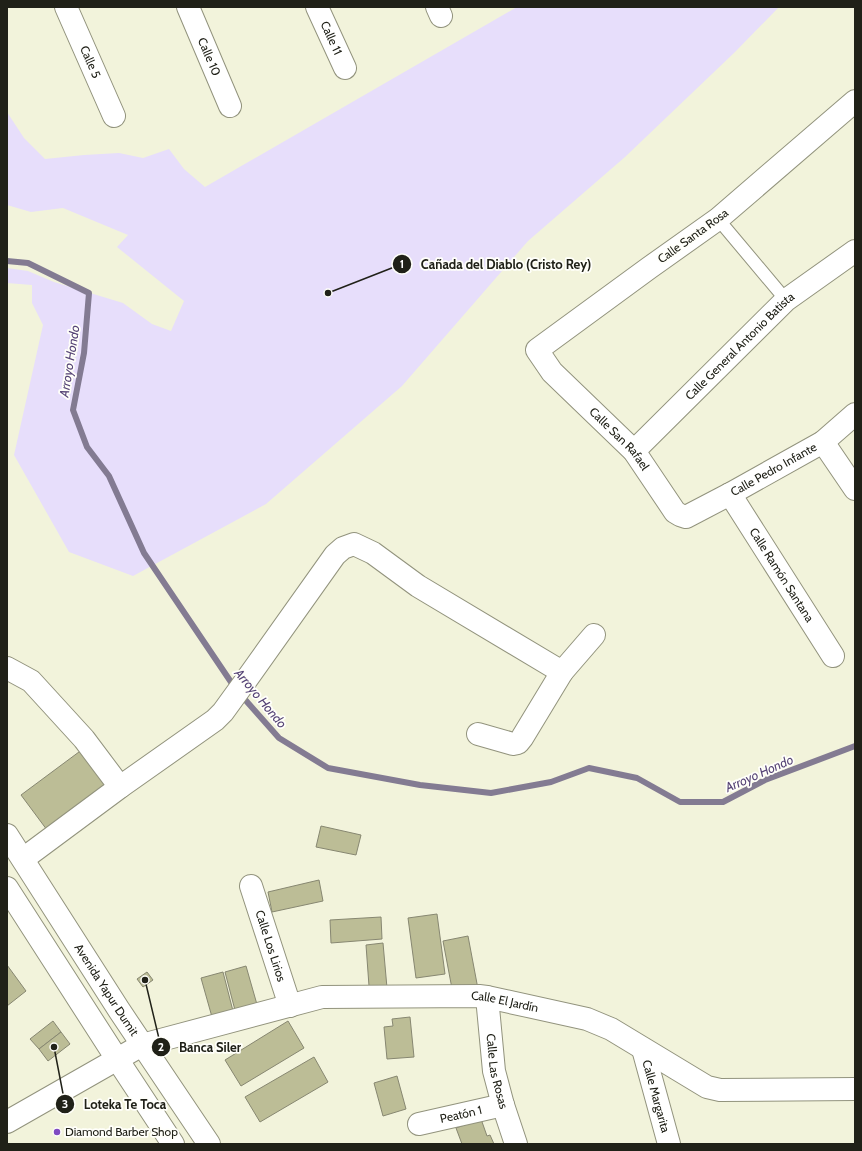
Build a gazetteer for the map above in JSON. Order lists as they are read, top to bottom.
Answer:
{
  "streets": {
    "street": [
      "Calle 11",
      "Calle 10",
      "Calle 5",
      "Calle Santa Rosa",
      "Calle General Antonio Batista",
      "Calle San Rafael",
      "Calle Pedro Infante",
      "Calle Ramón Santana",
      "Calle Los Lirios",
      "Avenida Yapur Dumit",
      "Calle El Jardín",
      "Calle Las Rosas",
      "Calle Margarita",
      "Peatón 1"
    ]
  },
  "crossings": [
    ["Calle Santa Rosa", "Calle San Rafael"],
    ["Calle General Antonio Batista", "Calle San Rafael"],
    ["Calle San Rafael", "Calle Pedro Infante"],
    ["Calle Pedro Infante", "Calle Ramón Santana"],
    ["Calle Los Lirios", "Calle El Jardín"],
    ["Avenida Yapur Dumit", "Calle El Jardín"],
    ["Calle El Jardín", "Calle Las Rosas"],
    ["Calle El Jardín", "Calle Margarita"],
    ["Calle Las Rosas", "Peatón 1"]
  ],
  "water": ["Arroyo Hondo"],
  "places": [
    "Cañada del Diablo (Cristo Rey)",
    "Banca Siler",
    "Loteka Te Toca",
    "Diamond Barber Shop"
  ]
}
